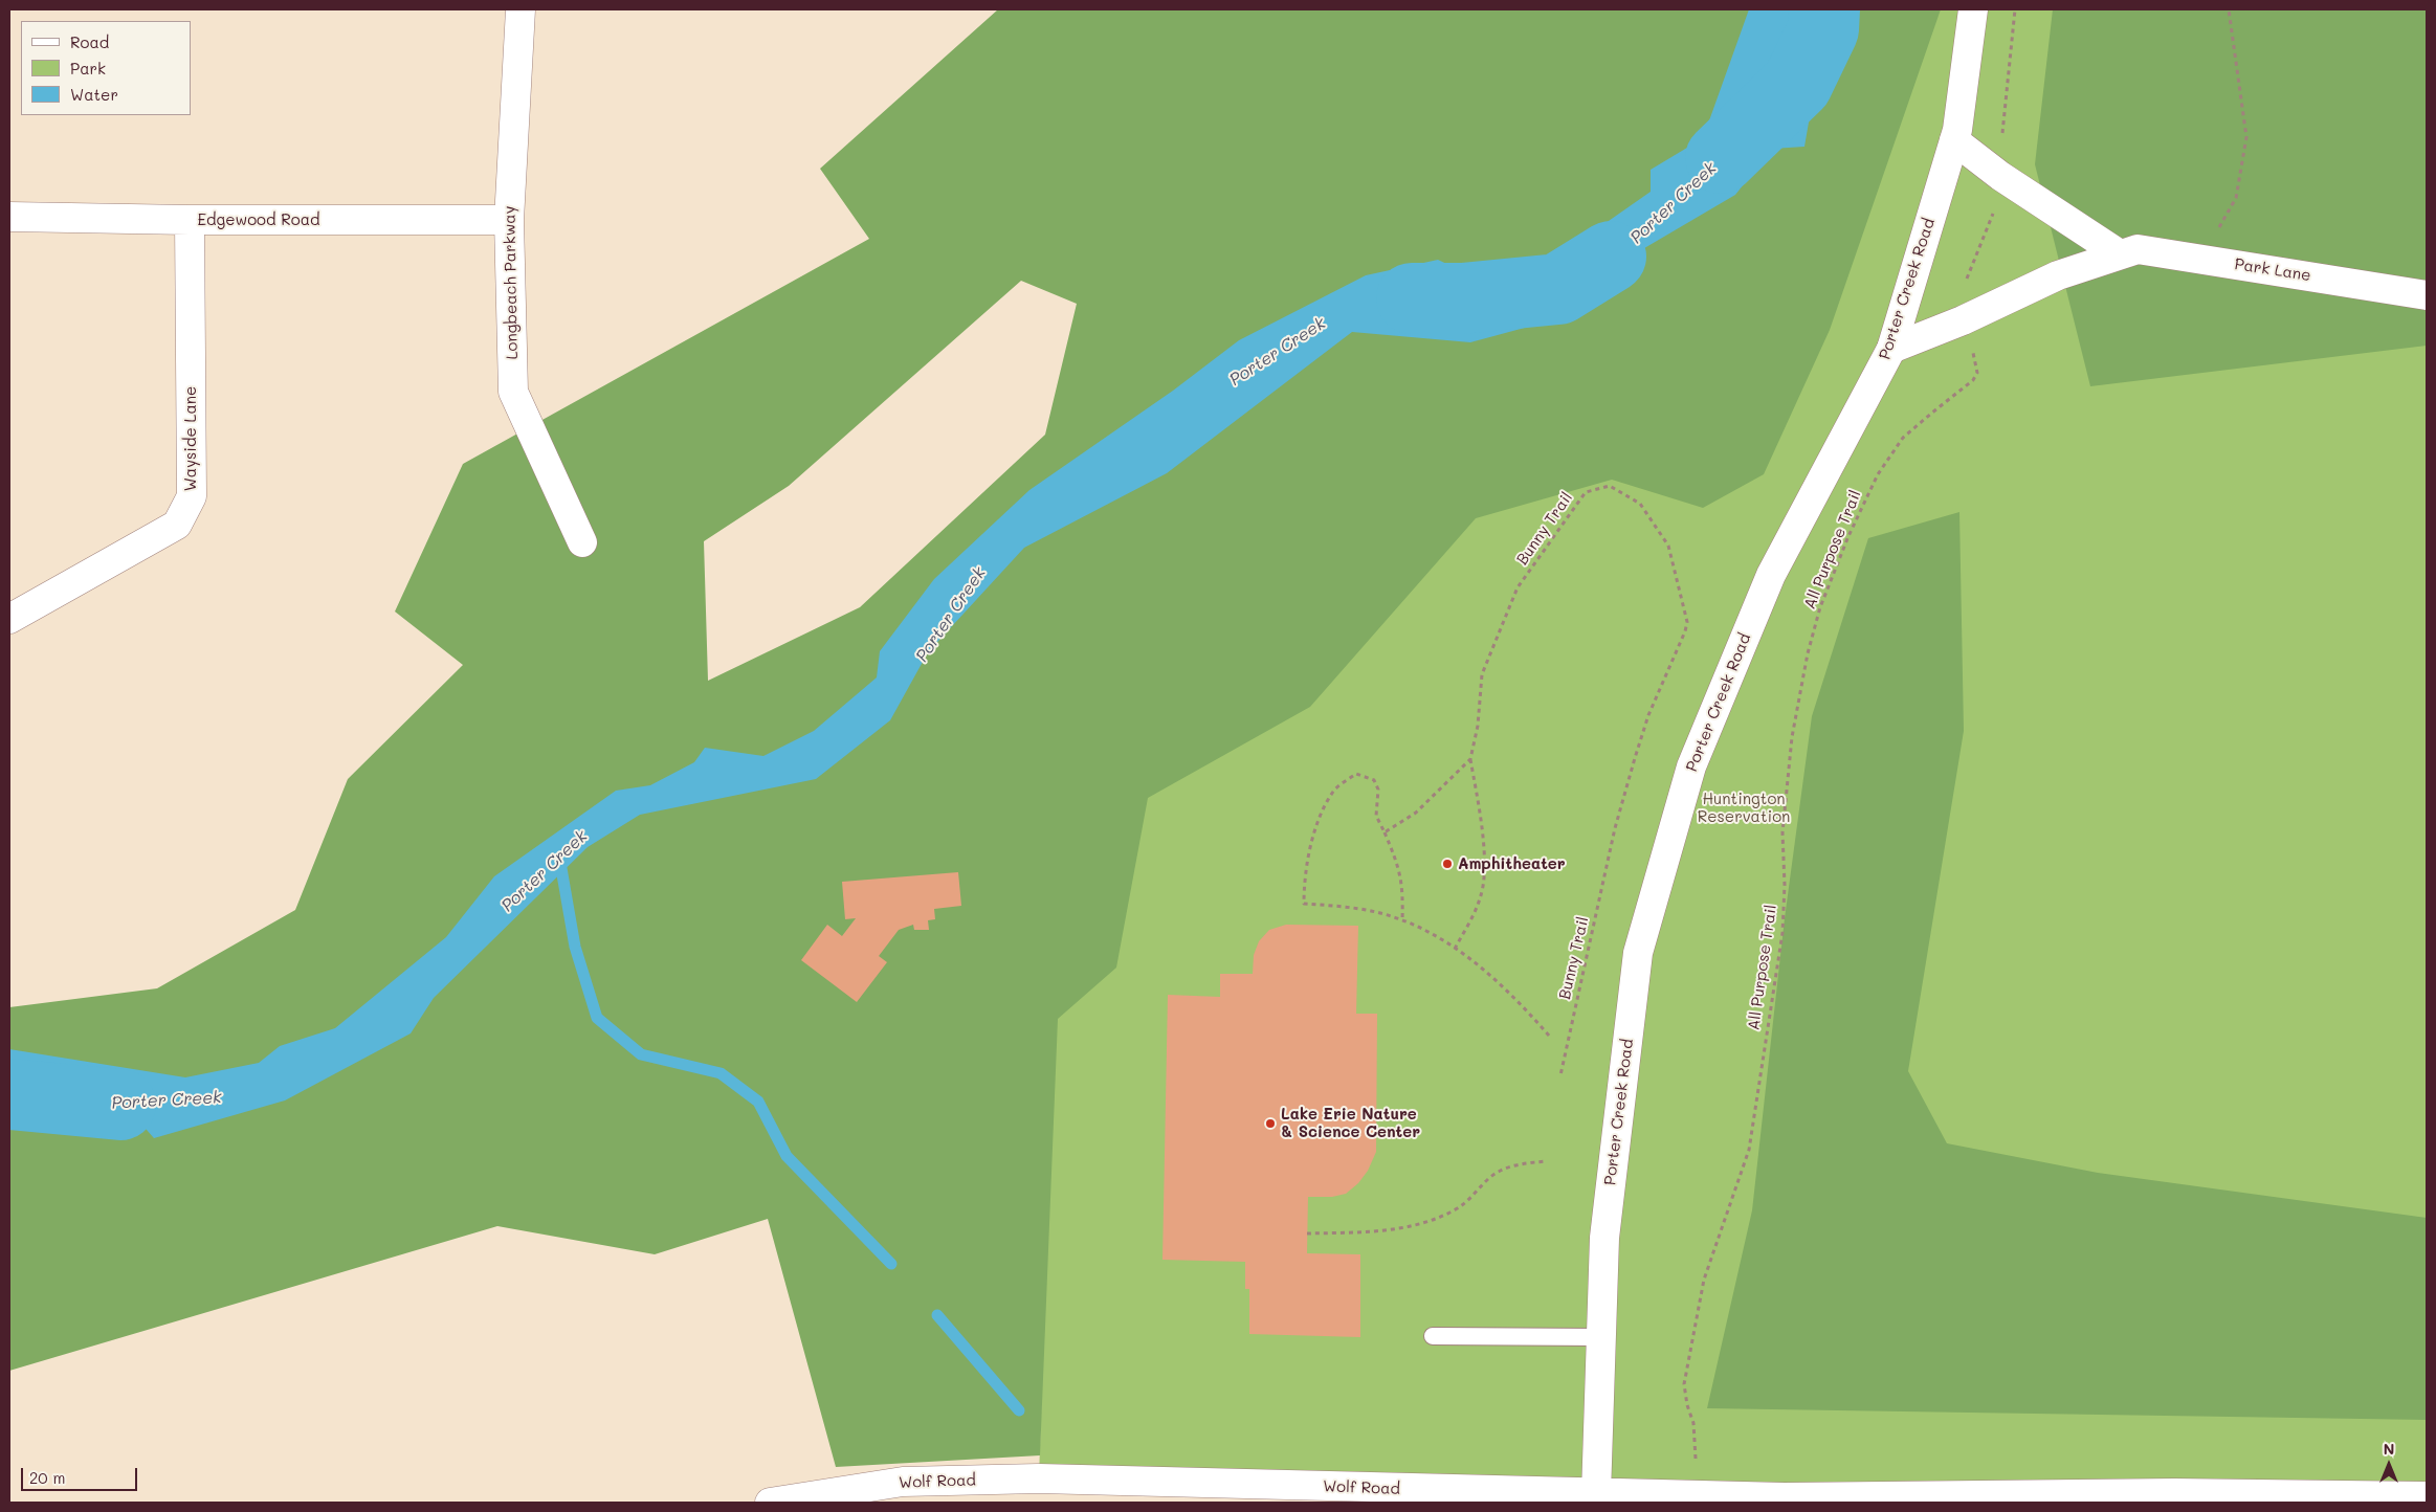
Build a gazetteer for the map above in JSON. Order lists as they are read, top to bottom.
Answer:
{
  "streets": {
    "street": [
      "Edgewood Road",
      "Park Lane",
      "Longbeach Parkway",
      "Porter Creek Road",
      "Wayside Lane",
      "Wolf Road"
    ],
    "path": ["Bunny Trail", "All Purpose Trail"]
  },
  "crossings": [
    ["Edgewood Road", "Longbeach Parkway"],
    ["Edgewood Road", "Wayside Lane"],
    ["Park Lane", "Porter Creek Road"],
    ["Porter Creek Road", "Wolf Road"]
  ],
  "water": ["Porter Creek"],
  "parks": ["Huntington Reservation"],
  "places": ["Amphitheater", "Lake Erie Nature & Science Center"],
  "legend": ["Road", "Park", "Water"],
  "scale_bar": "20 m",
  "north": "top"
}
